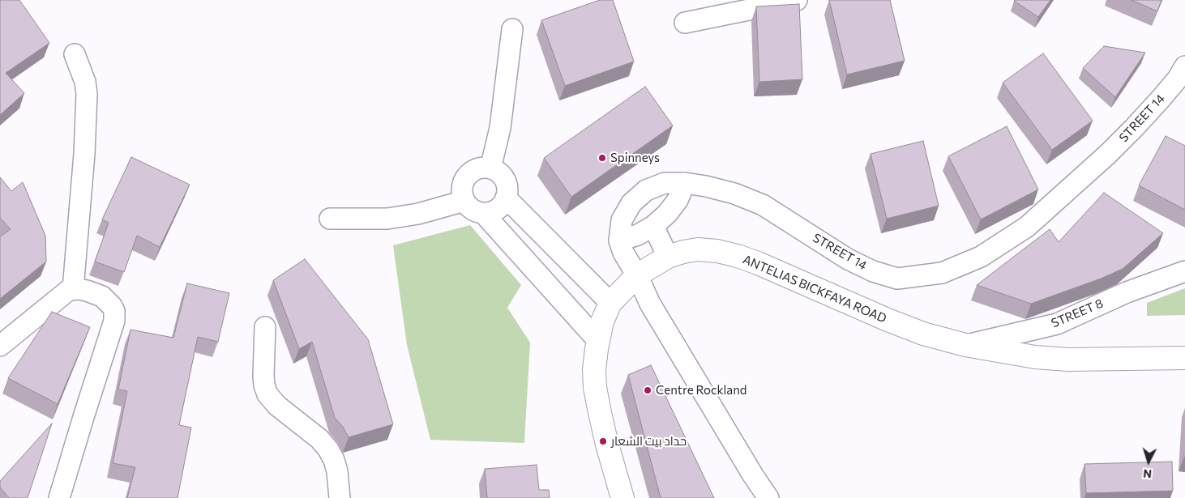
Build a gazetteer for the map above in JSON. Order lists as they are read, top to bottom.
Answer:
{
  "streets": {
    "highway": ["ANTELIAS BICKFAYA ROAD"],
    "street": ["STREET 14", "STREET 8"]
  },
  "crossings": [
    ["ANTELIAS BICKFAYA ROAD", "STREET 8"]
  ],
  "places": ["Spinneys", "Centre Rockland", "حداد بيت الشعار"],
  "north": "bottom"
}
